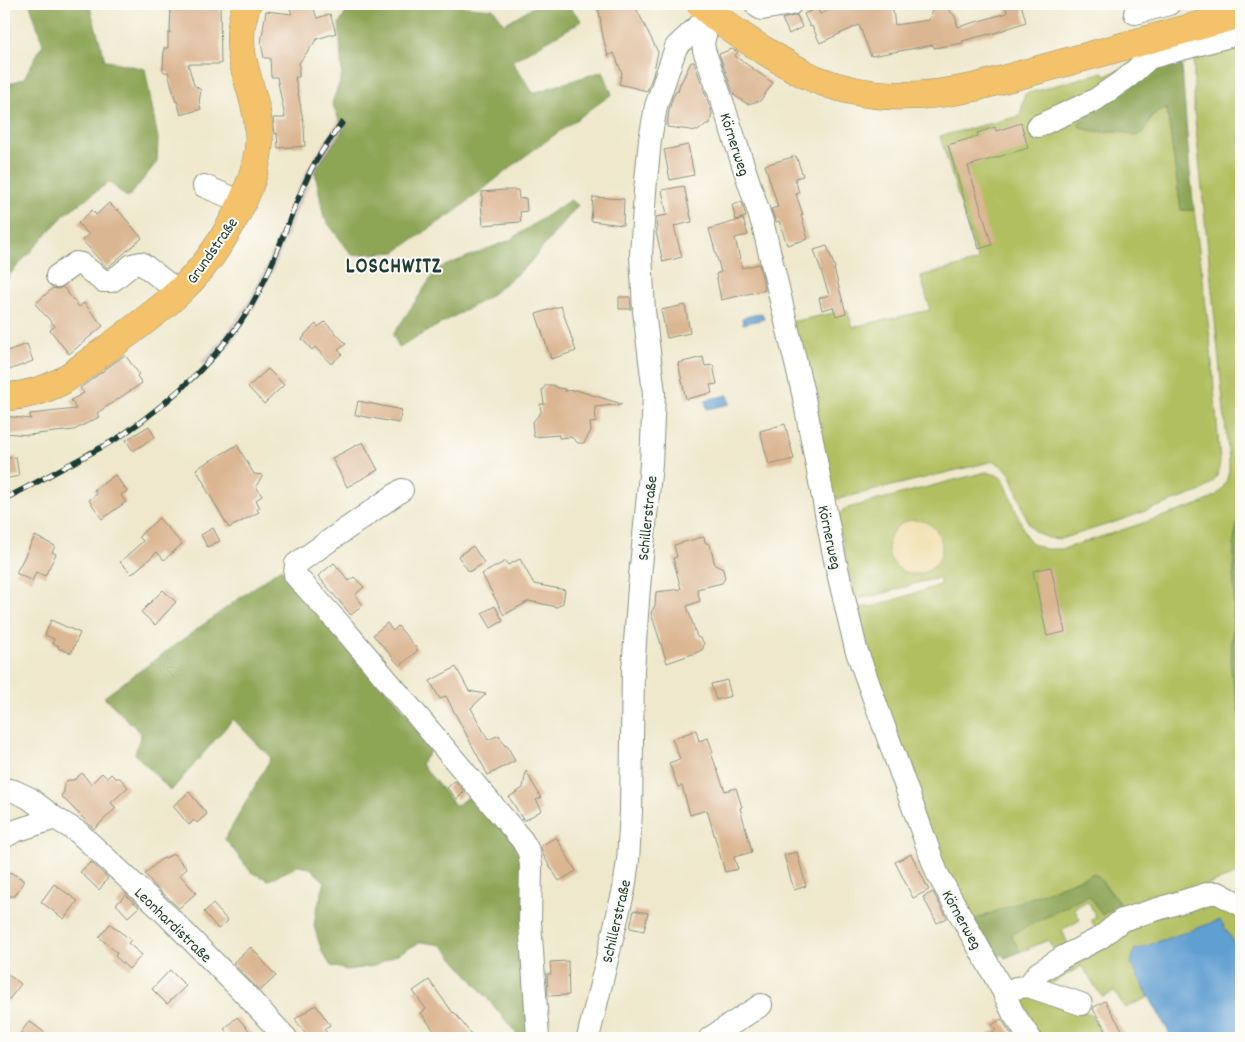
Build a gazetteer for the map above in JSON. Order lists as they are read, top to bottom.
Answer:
{
  "streets": {
    "main road": ["Grundstraße"],
    "street": ["Körnerweg", "Schillerstraße", "Leonhardistraße"]
  },
  "crossings": [
    ["Körnerweg", "Schillerstraße"]
  ],
  "districts": ["LOSCHWITZ"]
}
